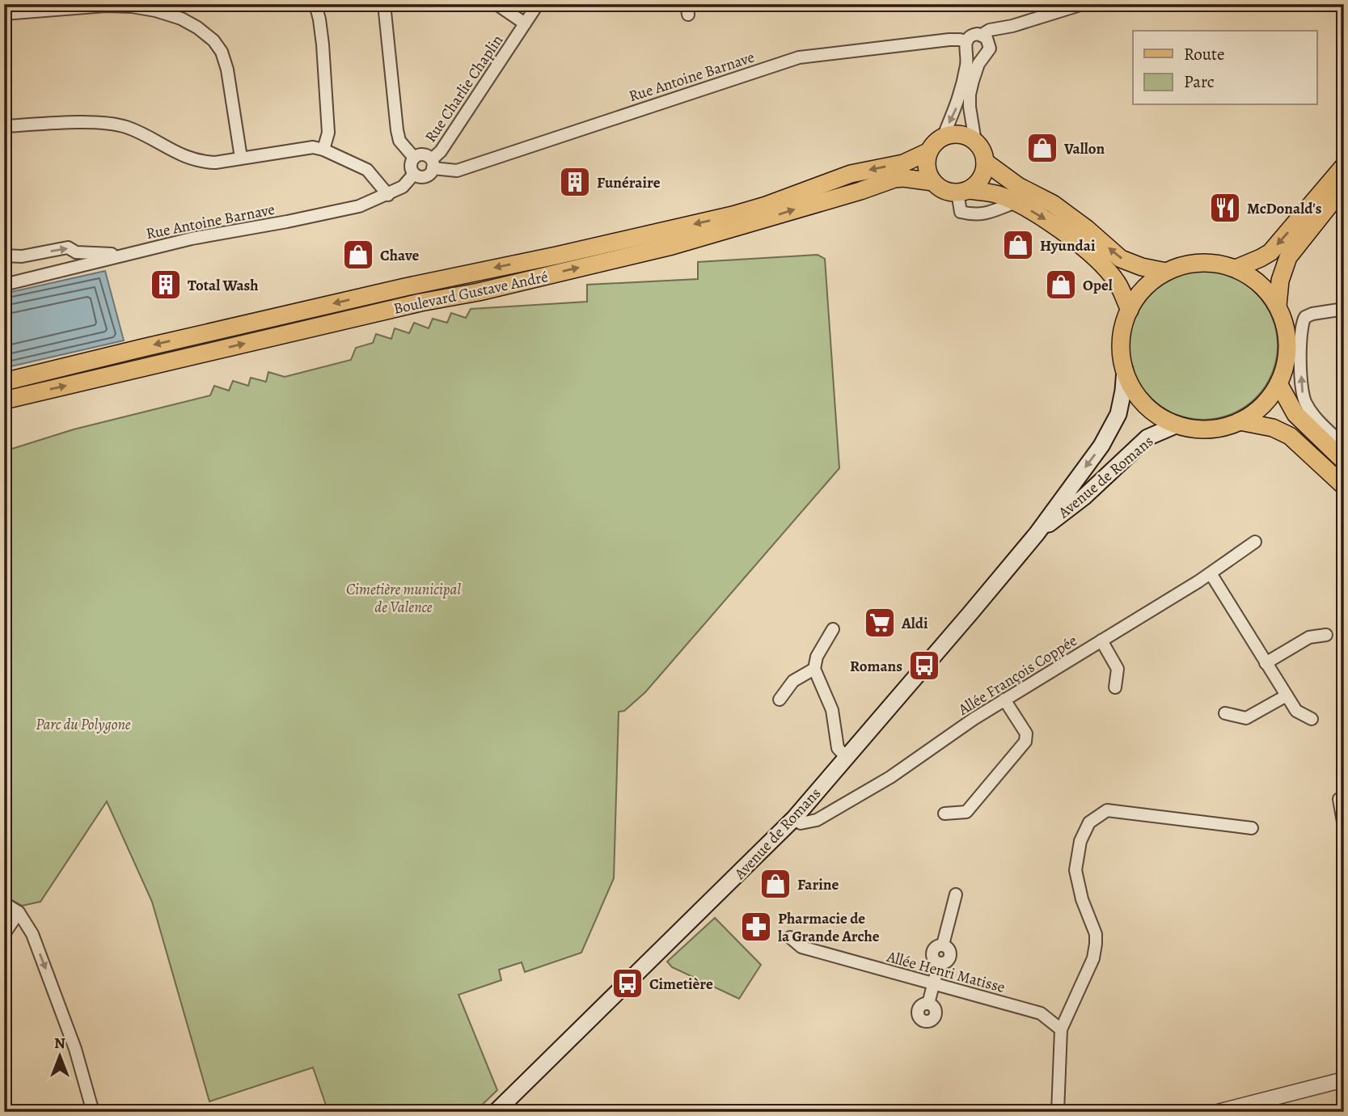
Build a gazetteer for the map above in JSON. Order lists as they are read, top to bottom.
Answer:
{
  "streets": {
    "main road": ["Boulevard Gustave André", "Avenue de Romans"],
    "street": [
      "Rue Antoine Barnave",
      "Rue Charlie Chaplin",
      "Allée François Coppée",
      "Allée Henri Matisse"
    ]
  },
  "crossings": [
    ["Rue Antoine Barnave", "Rue Charlie Chaplin"],
    ["Boulevard Gustave André", "Avenue de Romans"],
    ["Avenue de Romans", "Allée François Coppée"]
  ],
  "parks": ["Cimetière municipal de Valence", "Parc du Polygone"],
  "places": {
    "shop": [
      "Vallon",
      "Hyundai",
      "Chave",
      "Opel",
      "Farine"
    ],
    "building": ["Funéraire", "Total Wash"],
    "restaurant": ["McDonald's"],
    "supermarket": ["Aldi"],
    "bus stop": ["Romans", "Cimetière"],
    "pharmacy": ["Pharmacie de la Grande Arche"]
  },
  "legend": ["Route", "Parc"],
  "north": "top"
}
